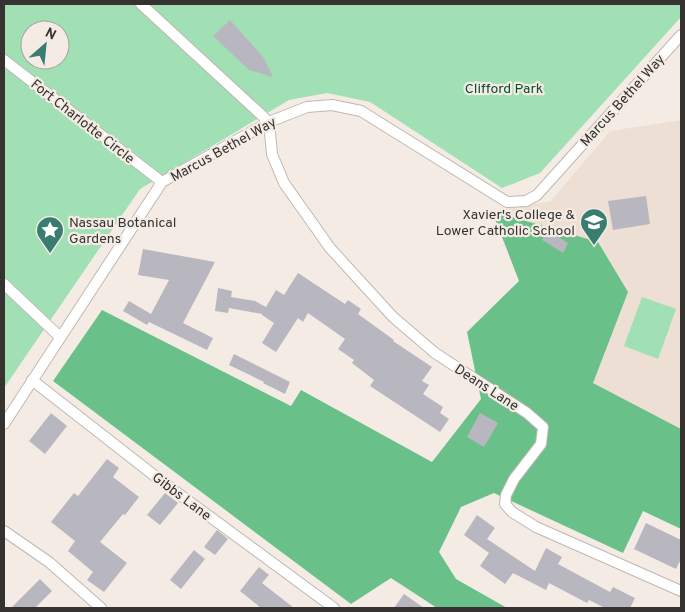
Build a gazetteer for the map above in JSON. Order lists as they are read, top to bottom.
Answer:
{
  "streets": {
    "street": [
      "Marcus Bethel Way",
      "Fort Charlotte Circle",
      "Deans Lane",
      "Gibbs Lane"
    ]
  },
  "crossings": [
    ["Marcus Bethel Way", "Fort Charlotte Circle"],
    ["Marcus Bethel Way", "Deans Lane"],
    ["Marcus Bethel Way", "Gibbs Lane"]
  ],
  "parks": ["Clifford Park"],
  "places": {
    "school or university": ["Xavier's College & Lower Catholic School"],
    "place": ["Nassau Botanical Gardens"]
  },
  "north": "top right"
}
